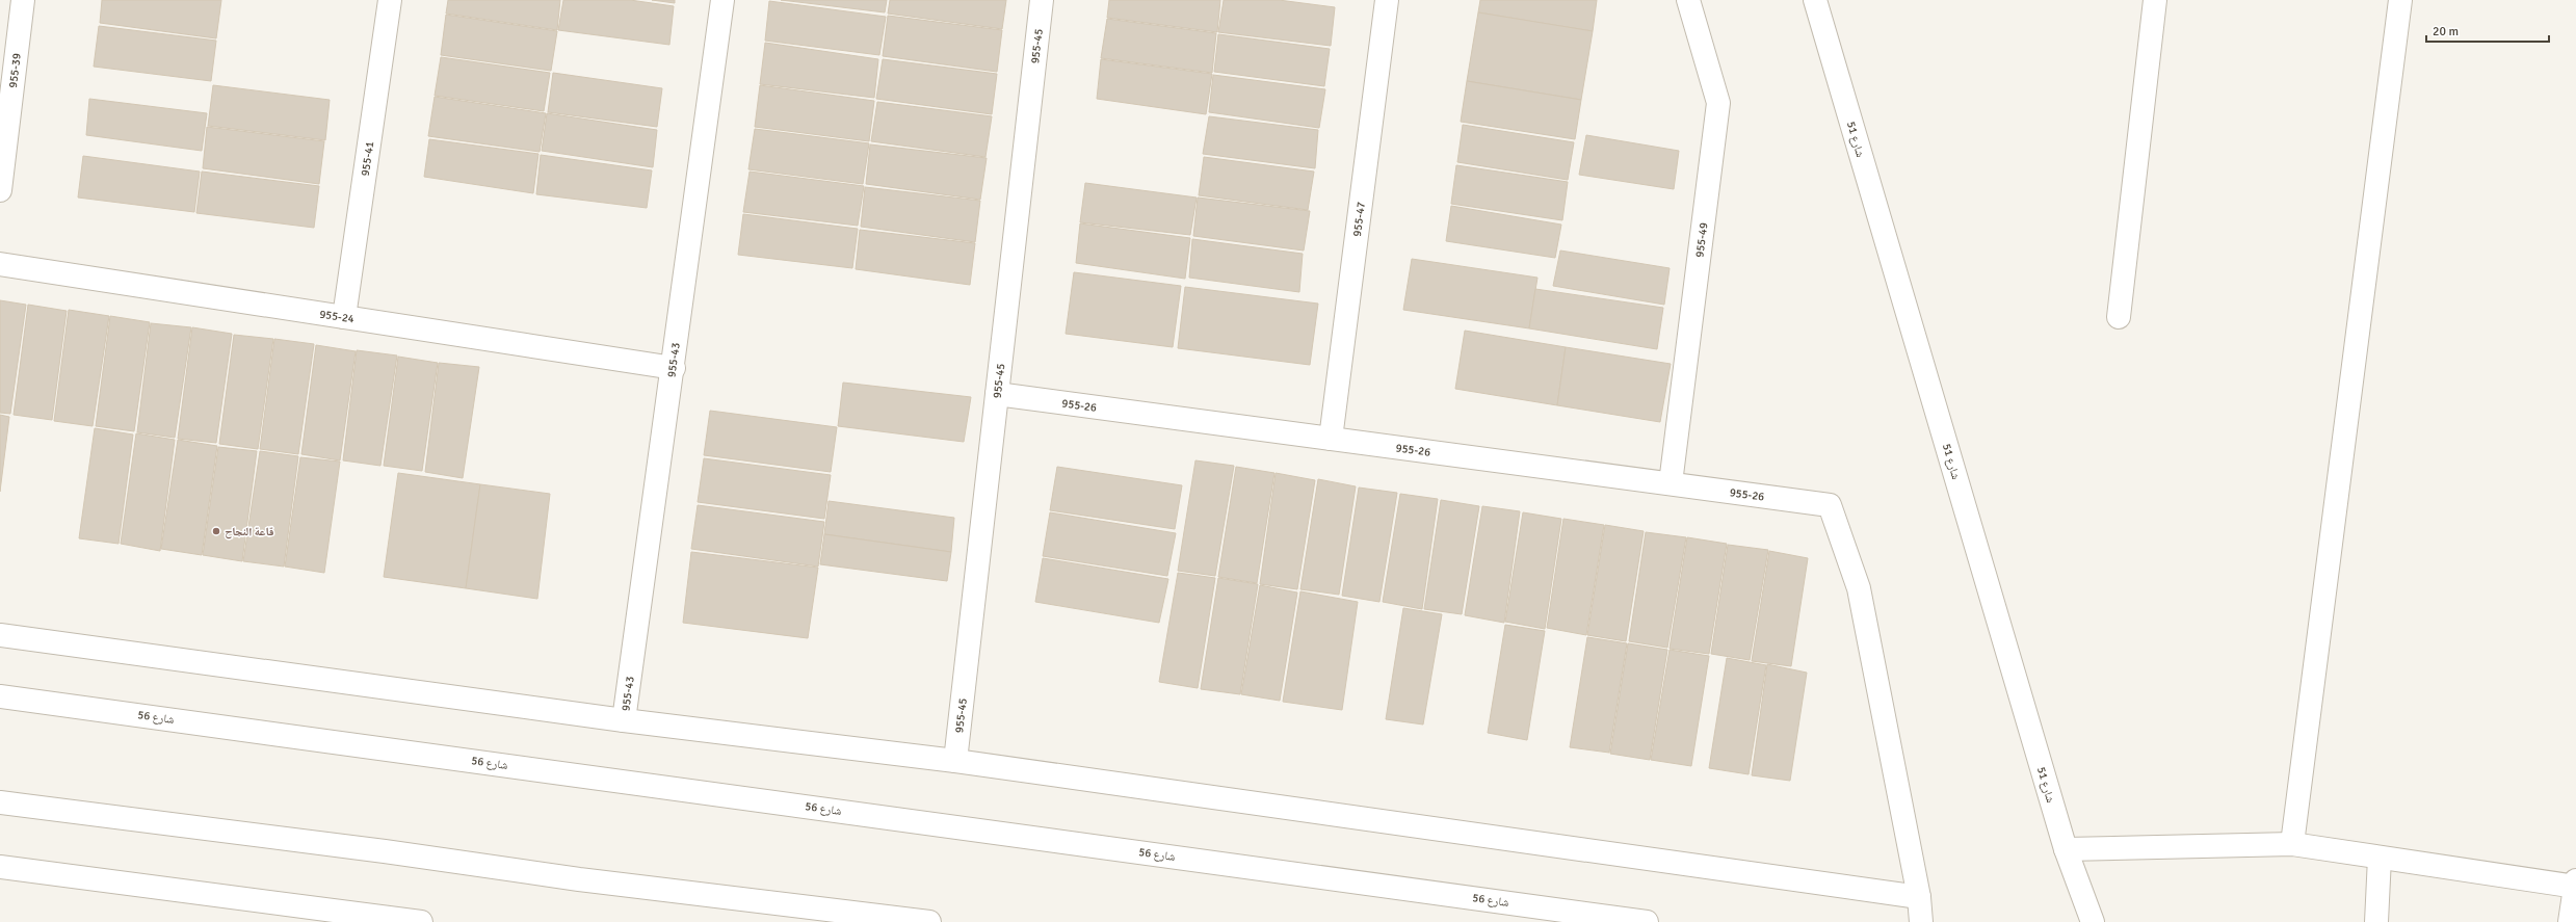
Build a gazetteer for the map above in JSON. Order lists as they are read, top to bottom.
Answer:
{
  "streets": {
    "street": [
      "955-45",
      "955-39",
      "شارع 51",
      "955-41",
      "955-47",
      "955-49",
      "955-24",
      "955-43",
      "955-26",
      "شارع 56"
    ]
  },
  "crossings": [
    ["955-45", "955-26"],
    ["955-41", "955-24"],
    ["955-47", "955-26"],
    ["955-49", "955-26"],
    ["955-24", "955-43"]
  ],
  "places": ["قاعة النجاح"],
  "scale_bar": "20 m"
}
